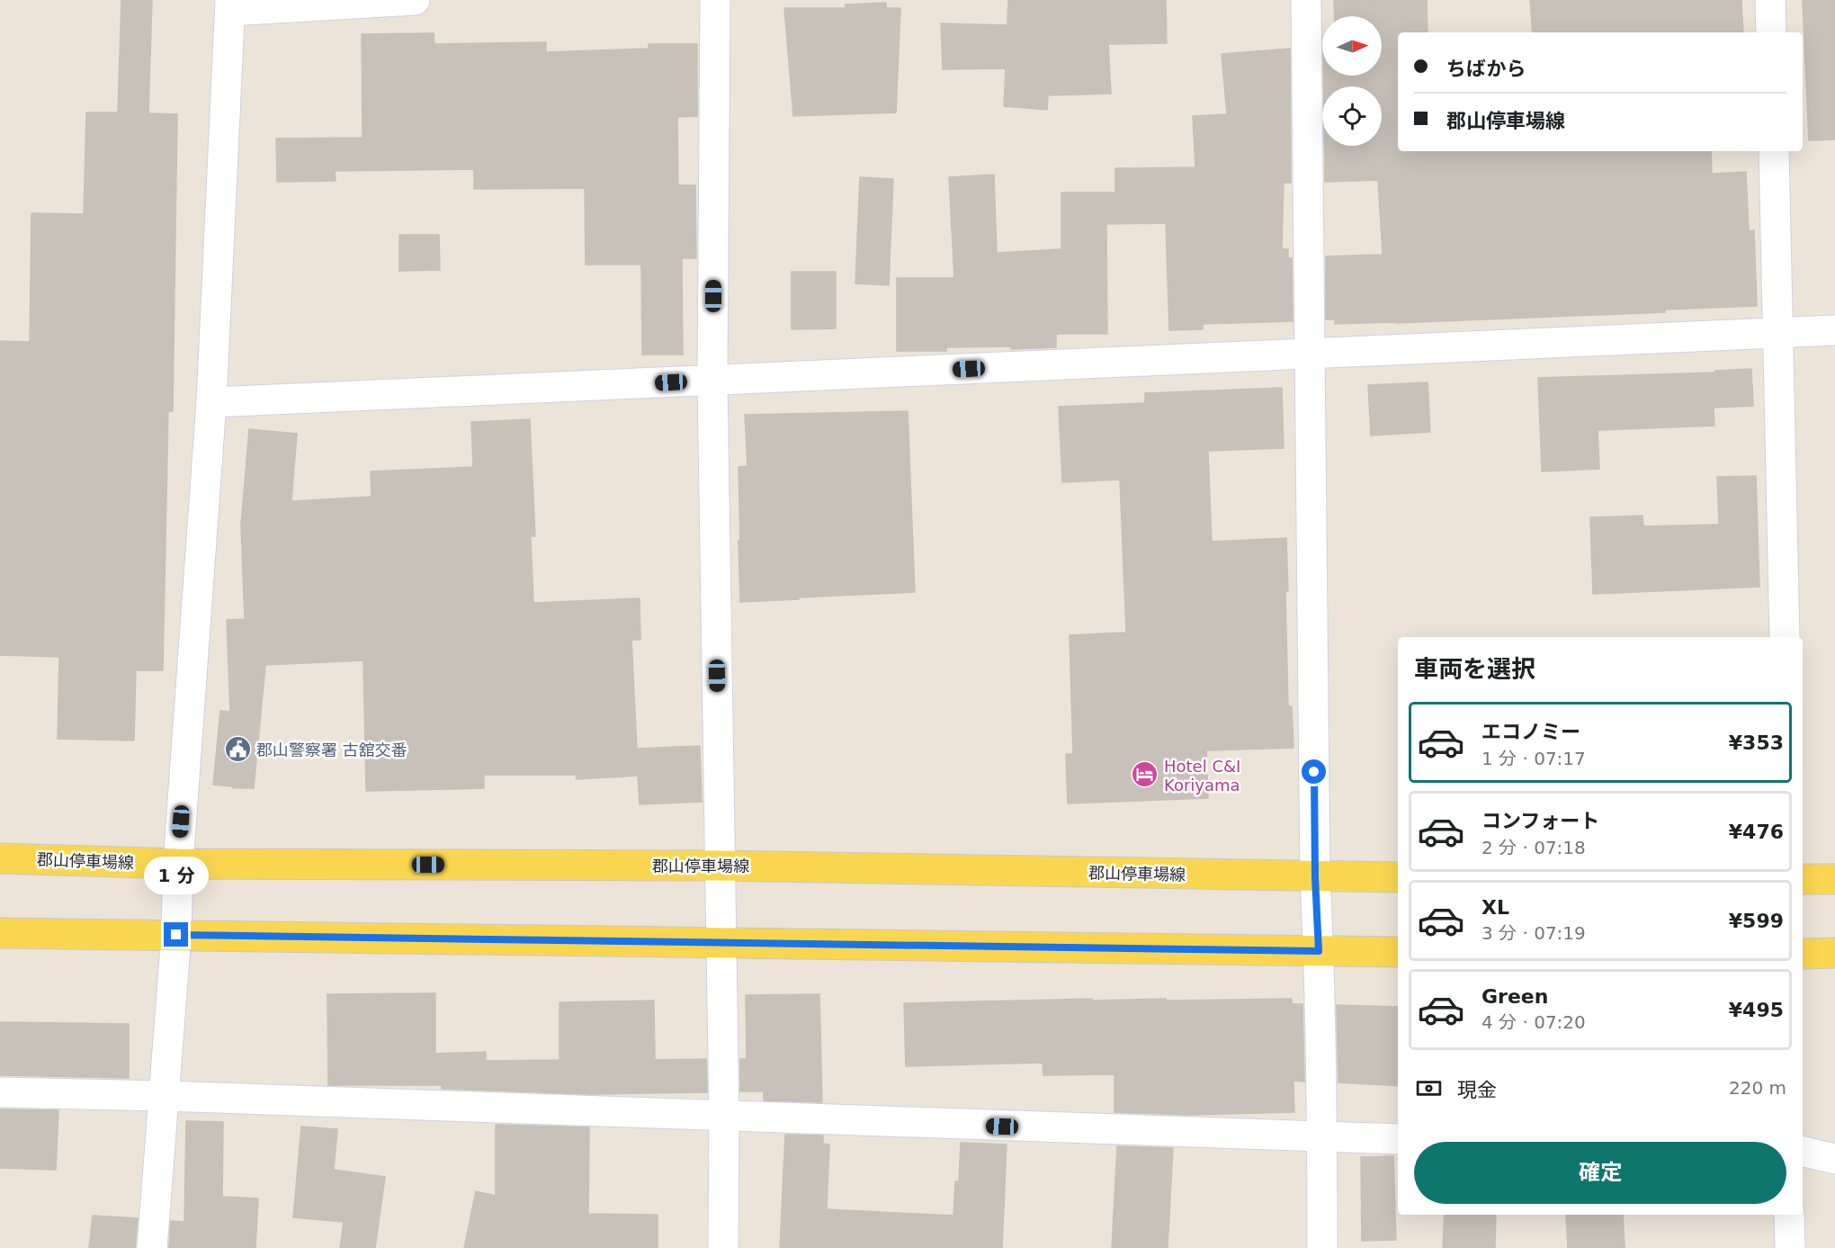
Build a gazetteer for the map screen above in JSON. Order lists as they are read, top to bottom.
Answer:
{
  "streets": {
    "main road": ["郡山停車場線"]
  },
  "places": {
    "public building": ["郡山警察署 古舘交番"],
    "hotel": ["Hotel C&I Koriyama"]
  },
  "north": "right",
  "page": {
    "banner": ["ちばから", "郡山停車場線"],
    "heading": "車両を選択",
    "list": [
      {
        "name": "エコノミー",
        "note": "1 分 · 07:17",
        "value": "¥353"
      },
      {
        "name": "コンフォート",
        "note": "2 分 · 07:18",
        "value": "¥476"
      },
      {
        "name": "XL",
        "note": "3 分 · 07:19",
        "value": "¥599"
      },
      {
        "name": "Green",
        "note": "4 分 · 07:20",
        "value": "¥495"
      }
    ],
    "bubble": "1 分",
    "pay": ["現金", "220 m"],
    "buttons": "確定"
  }
}
